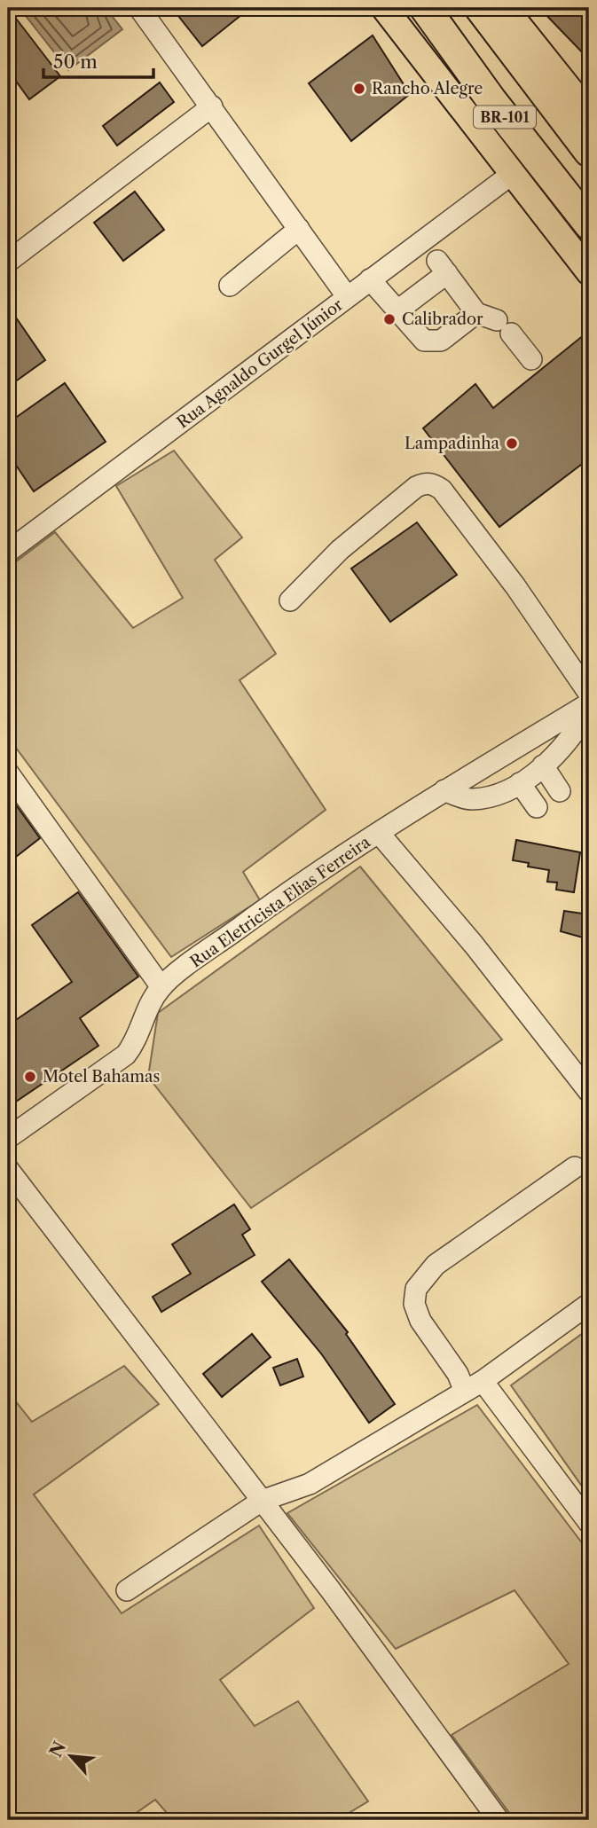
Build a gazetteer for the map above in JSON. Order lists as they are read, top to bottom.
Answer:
{
  "streets": {
    "highway": ["BR-101"],
    "street": ["Rua Agnaldo Gurgel Júnior", "Rua Eletricista Elias Ferreira"]
  },
  "places": [
    "Rancho Alegre",
    "Calibrador",
    "Lampadinha",
    "Motel Bahamas"
  ],
  "scale_bar": "50 m",
  "north": "top left"
}
